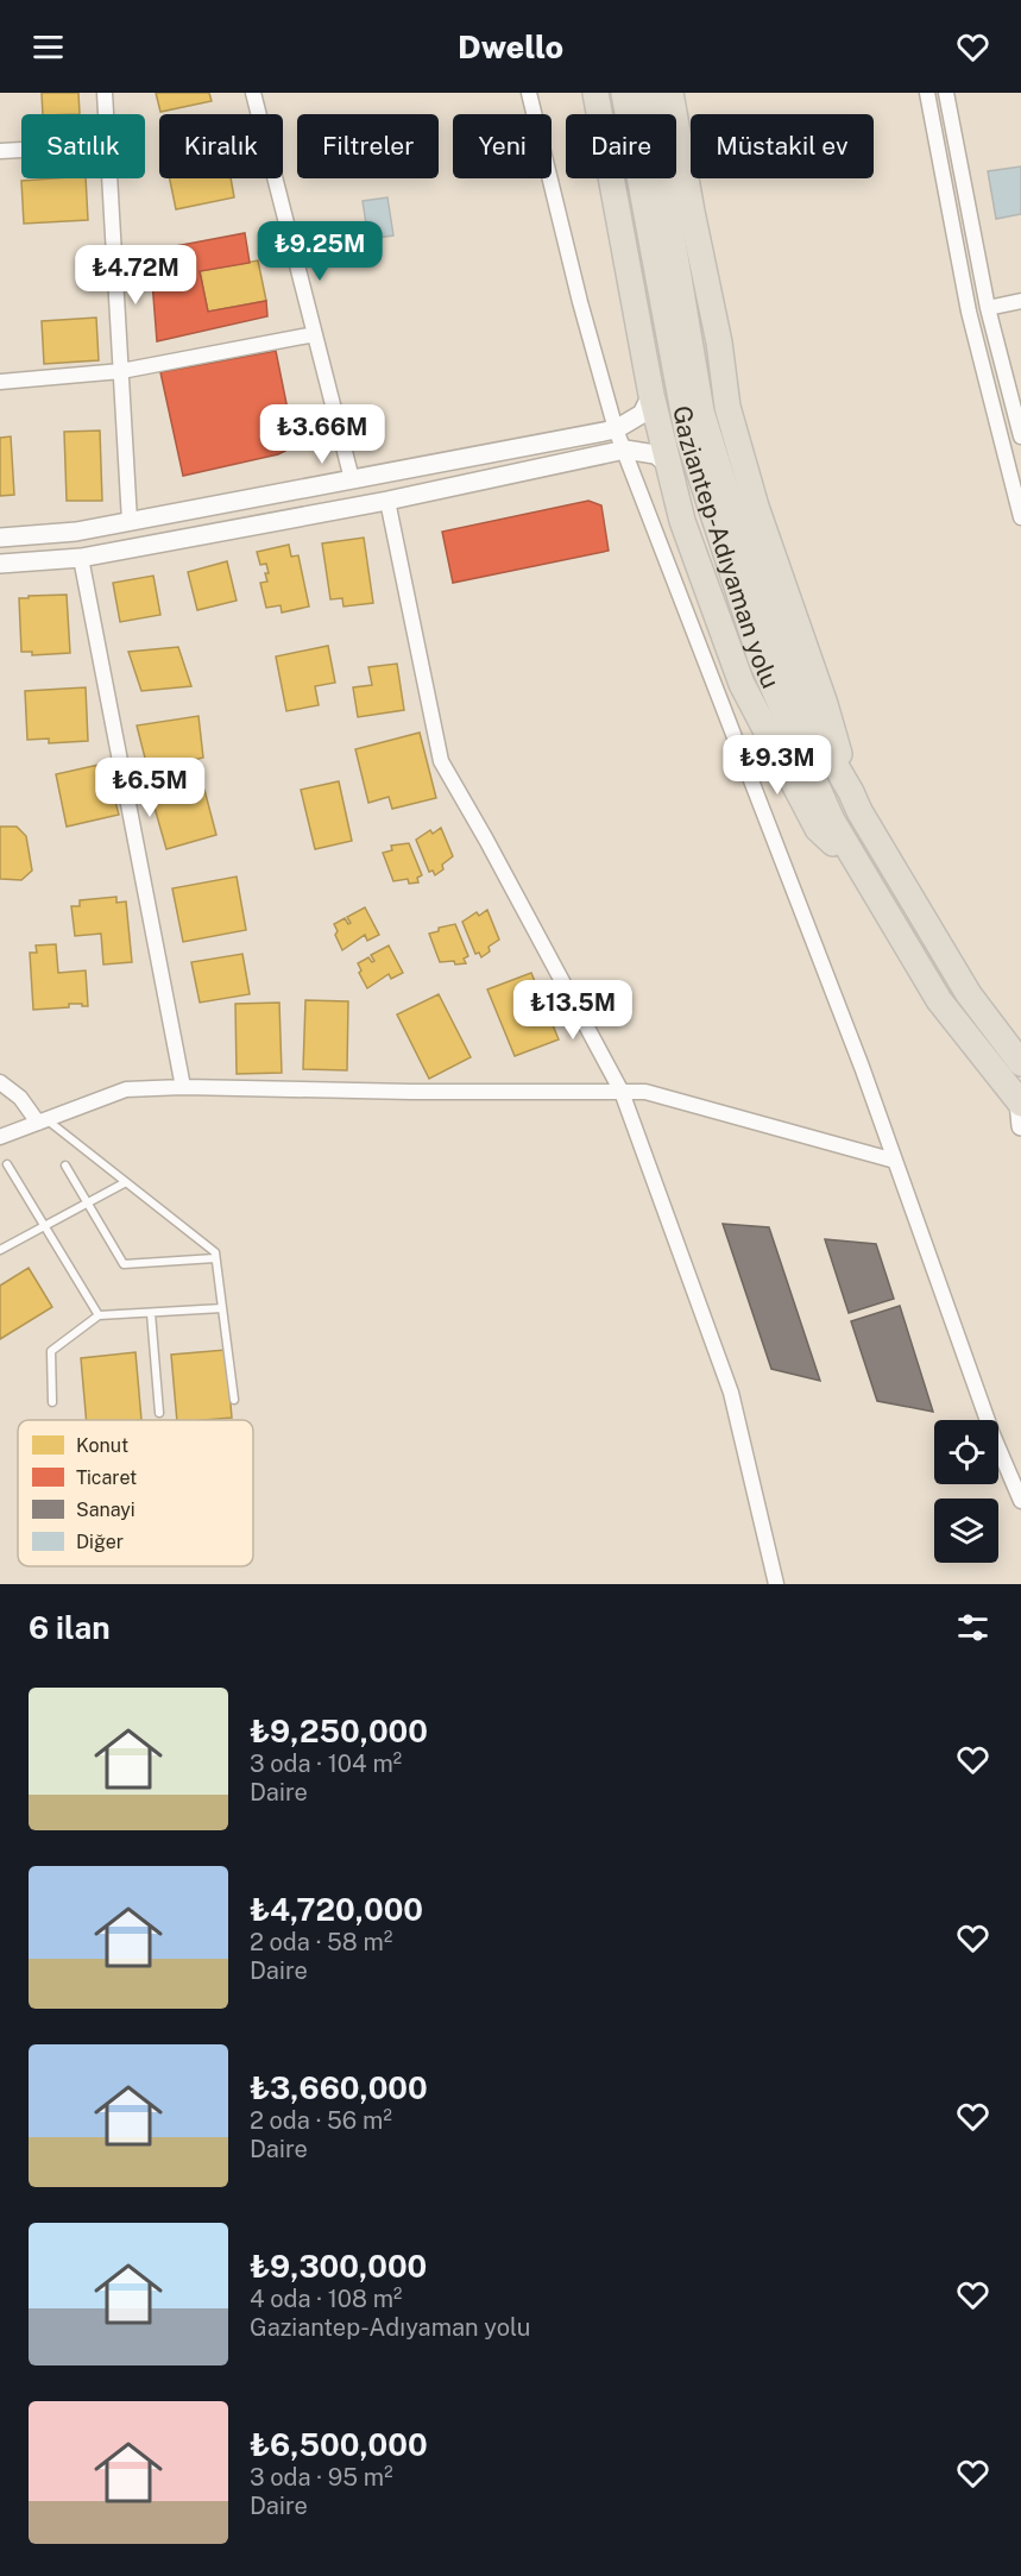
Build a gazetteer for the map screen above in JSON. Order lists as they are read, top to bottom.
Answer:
{
  "streets": {
    "highway": ["Gaziantep-Adıyaman yolu"]
  },
  "legend": [
    "Konut",
    "Ticaret",
    "Sanayi",
    "Diğer"
  ],
  "page": {
    "header": "Dwello",
    "chip": [
      "Satılık",
      "Kiralık",
      "Filtreler",
      "Yeni",
      "Daire",
      "Müstakil ev"
    ],
    "price": [
      "₺9.25M",
      "₺4.72M",
      "₺3.66M",
      "₺9.3M",
      "₺6.5M",
      "₺13.5M"
    ],
    "heading": "6 ilan",
    "list": [
      {
        "name": "₺9,250,000",
        "note": "3 oda · 104 m² · Daire"
      },
      {
        "name": "₺4,720,000",
        "note": "2 oda · 58 m² · Daire"
      },
      {
        "name": "₺3,660,000",
        "note": "2 oda · 56 m² · Daire"
      },
      {
        "name": "₺9,300,000",
        "note": "4 oda · 108 m² · Gaziantep-Adıyaman yolu"
      },
      {
        "name": "₺6,500,000",
        "note": "3 oda · 95 m² · Daire"
      }
    ]
  }
}
